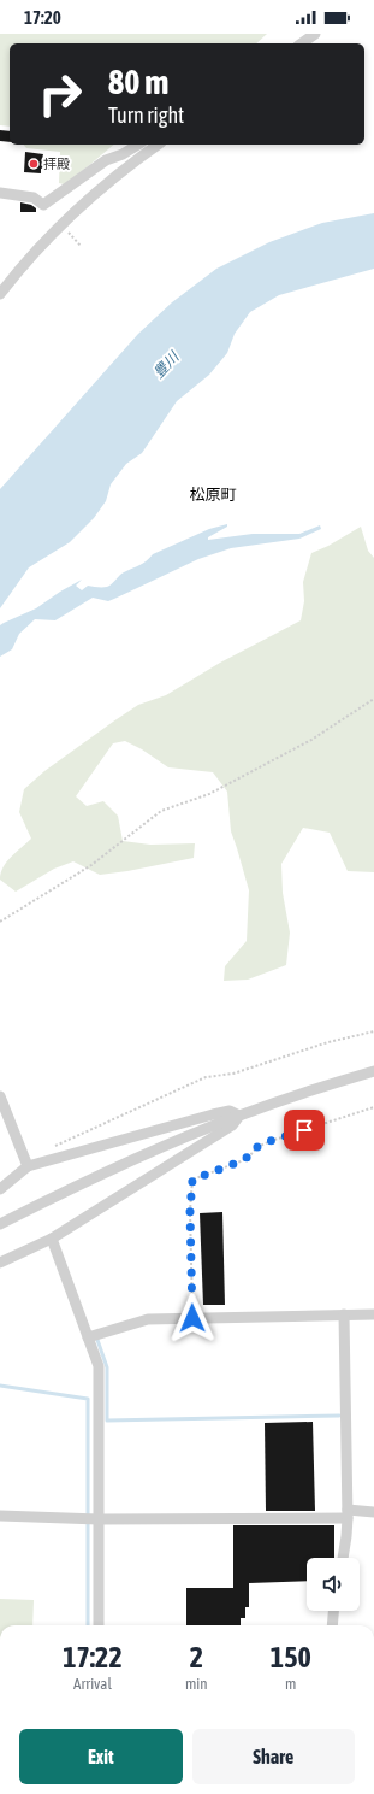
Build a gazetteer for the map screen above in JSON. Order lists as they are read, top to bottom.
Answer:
{
  "districts": ["松原町"],
  "water": ["豊川"],
  "places": ["拝殿"],
  "page": {
    "status": "17:20",
    "turn": ["80 m", "Turn right"],
    "eta": [
      "17:22",
      "Arrival",
      "2",
      "min",
      "150",
      "m"
    ],
    "buttons": ["Exit", "Share"]
  }
}
